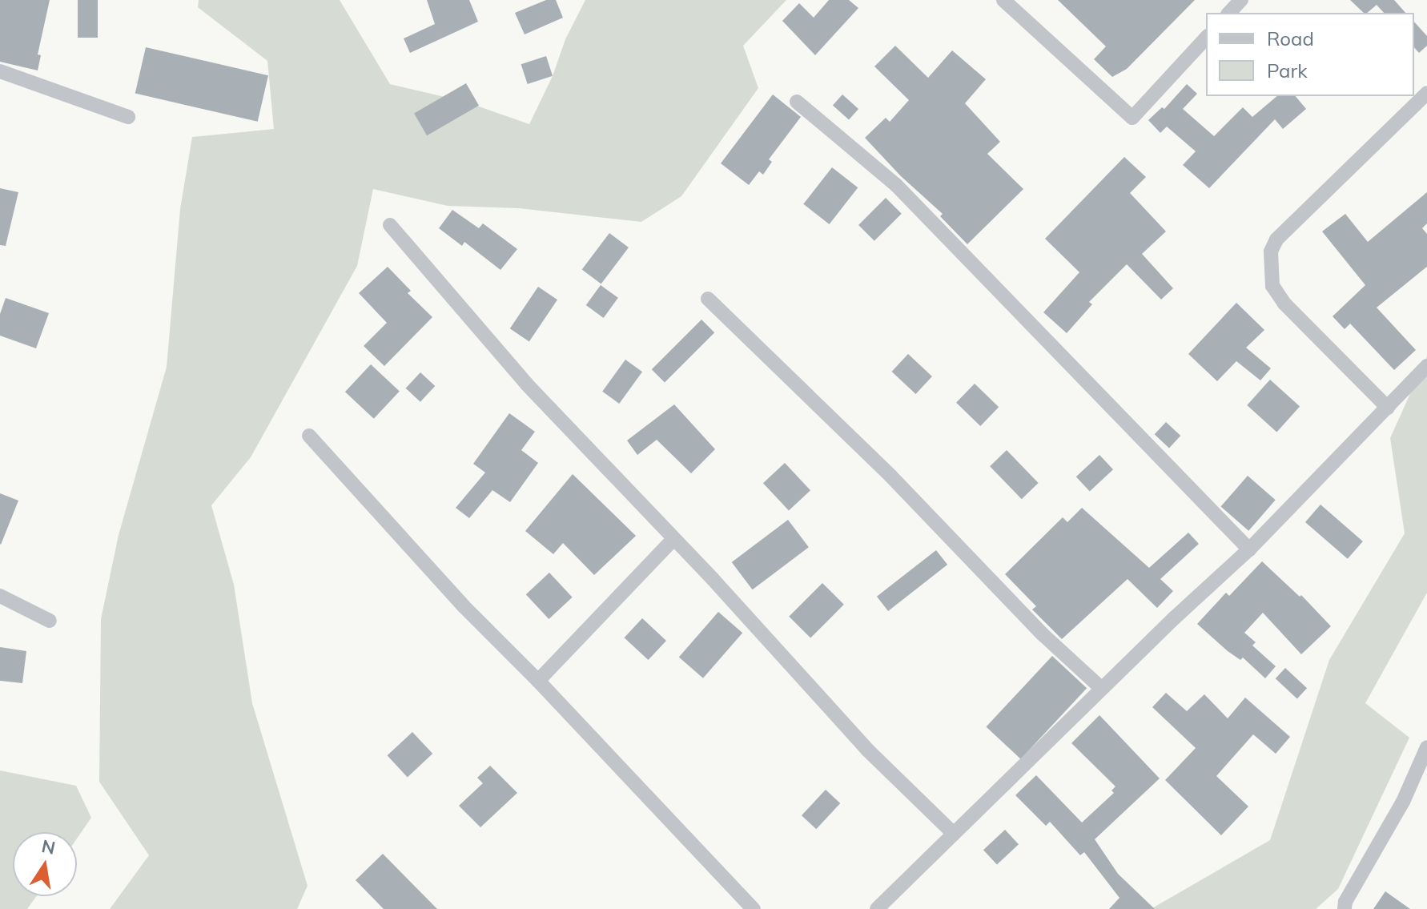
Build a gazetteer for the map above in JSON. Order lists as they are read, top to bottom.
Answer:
{
  "legend": ["Road", "Park"],
  "north": "top"
}
